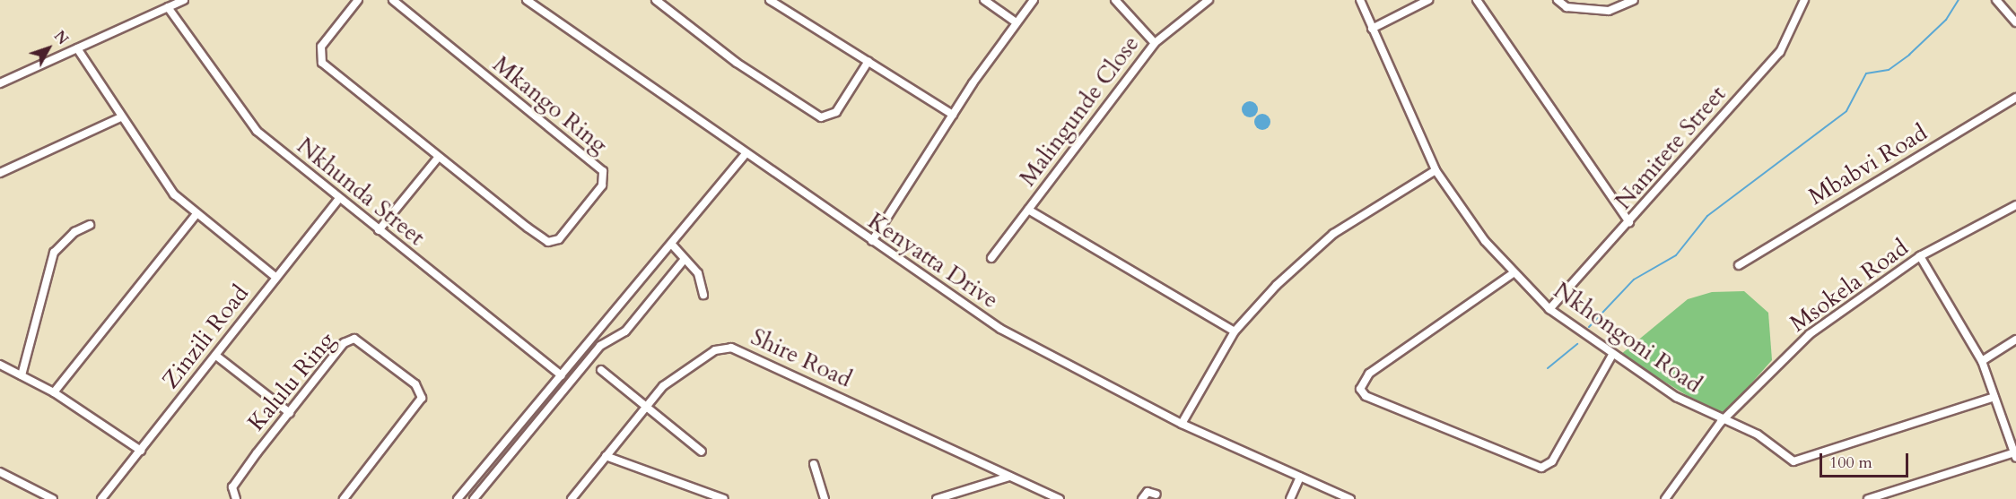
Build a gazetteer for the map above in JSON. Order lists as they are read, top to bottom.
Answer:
{
  "streets": {
    "street": [
      "Mkango Ring",
      "Malingunde Close",
      "Namitete Street",
      "Mbabvi Road",
      "Nkhunda Street",
      "Kenyatta Drive",
      "Msokela Road",
      "Zinzili Road",
      "Nkhongoni Road",
      "Shire Road",
      "Kalulu Ring"
    ]
  },
  "crossings": [
    ["Namitete Street", "Nkhongoni Road"],
    ["Nkhunda Street", "Zinzili Road"],
    ["Msokela Road", "Nkhongoni Road"]
  ],
  "scale_bar": "100 m",
  "north": "top right"
}
